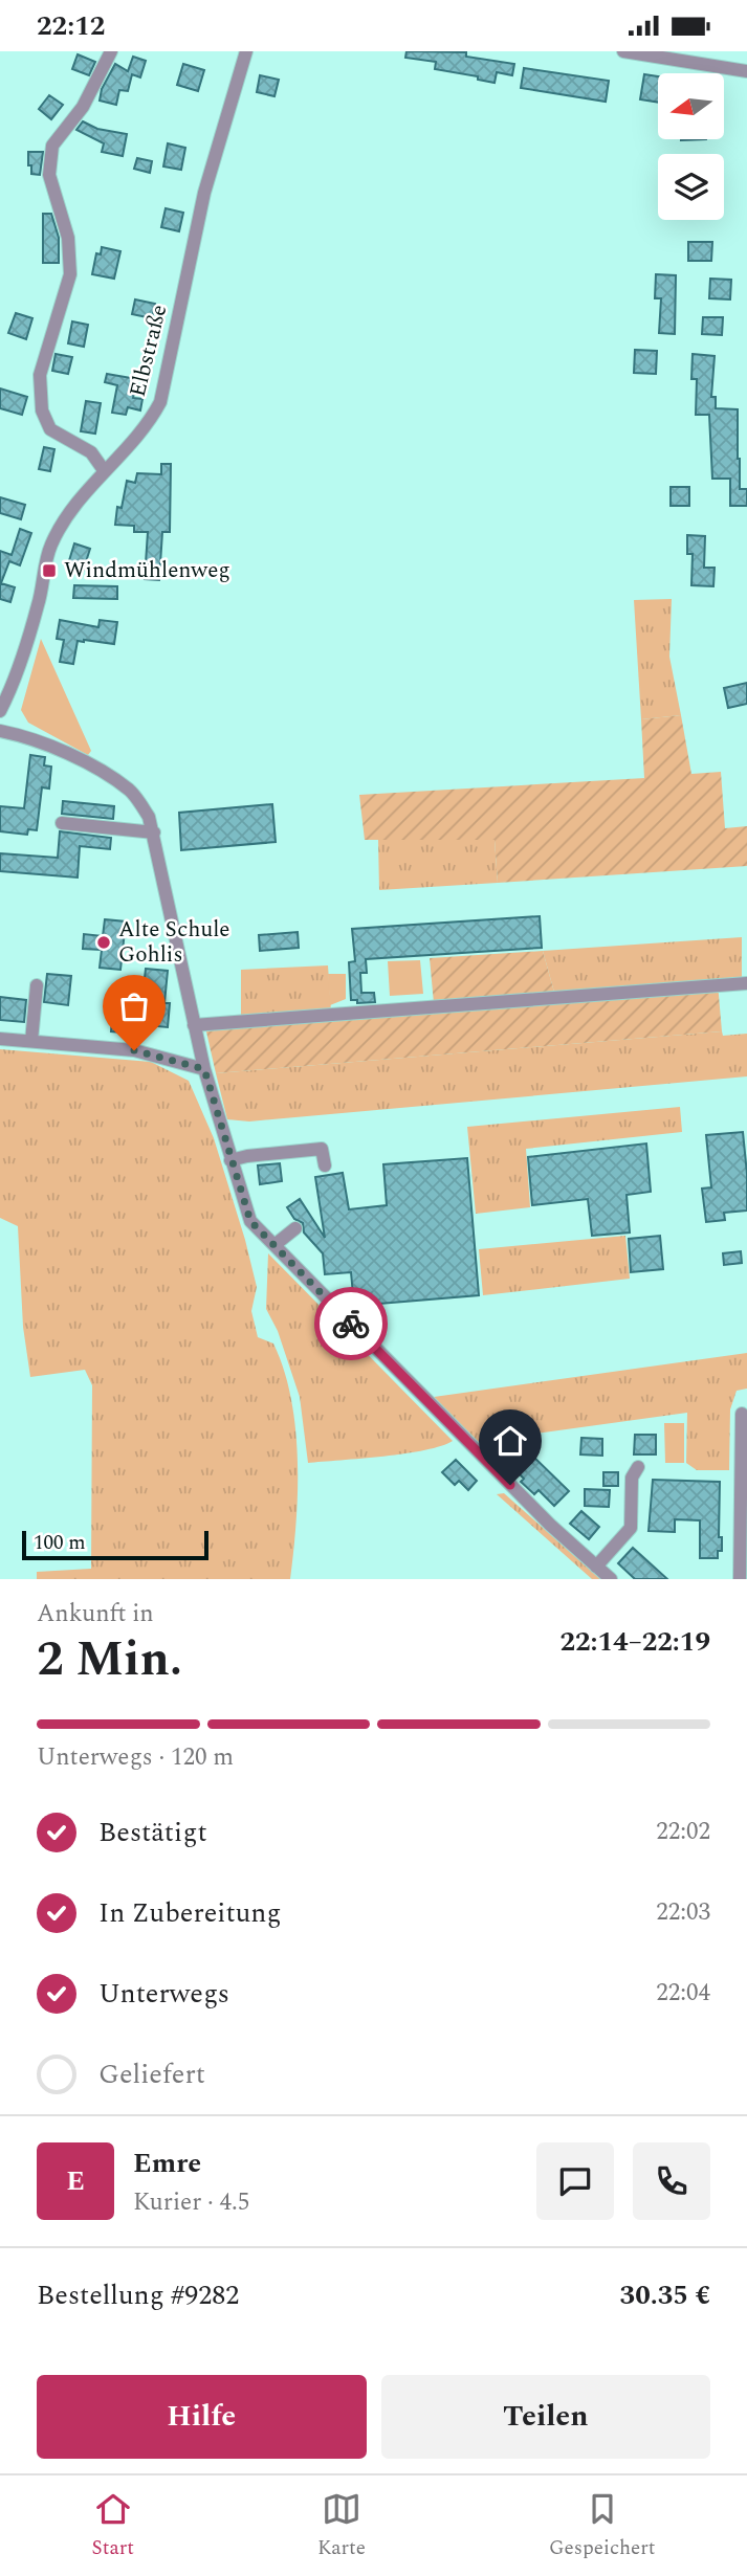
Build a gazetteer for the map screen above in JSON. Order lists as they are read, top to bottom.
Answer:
{
  "streets": {
    "street": ["Elbstraße"]
  },
  "places": {
    "transit": ["Windmühlenweg"],
    "other": ["Alte Schule Gohlis"]
  },
  "scale_bar": "100 m",
  "north": "left",
  "page": {
    "status": "22:12",
    "scale": "100 m",
    "heading": ["2 Min.", "Ankunft in", "22:14–22:19"],
    "panel": [
      "Emre",
      "Kurier · 4.5",
      "Bestellung #9282",
      "30.35 €"
    ],
    "bar": "Unterwegs · 120 m",
    "list": [
      ["Bestätigt", "22:02"],
      ["In Zubereitung", "22:03"],
      ["Unterwegs", "22:04"],
      "Geliefert"
    ],
    "round": "E",
    "buttons": ["Hilfe", "Teilen"],
    "tabs": ["Start", "Karte", "Gespeichert"]
  }
}
